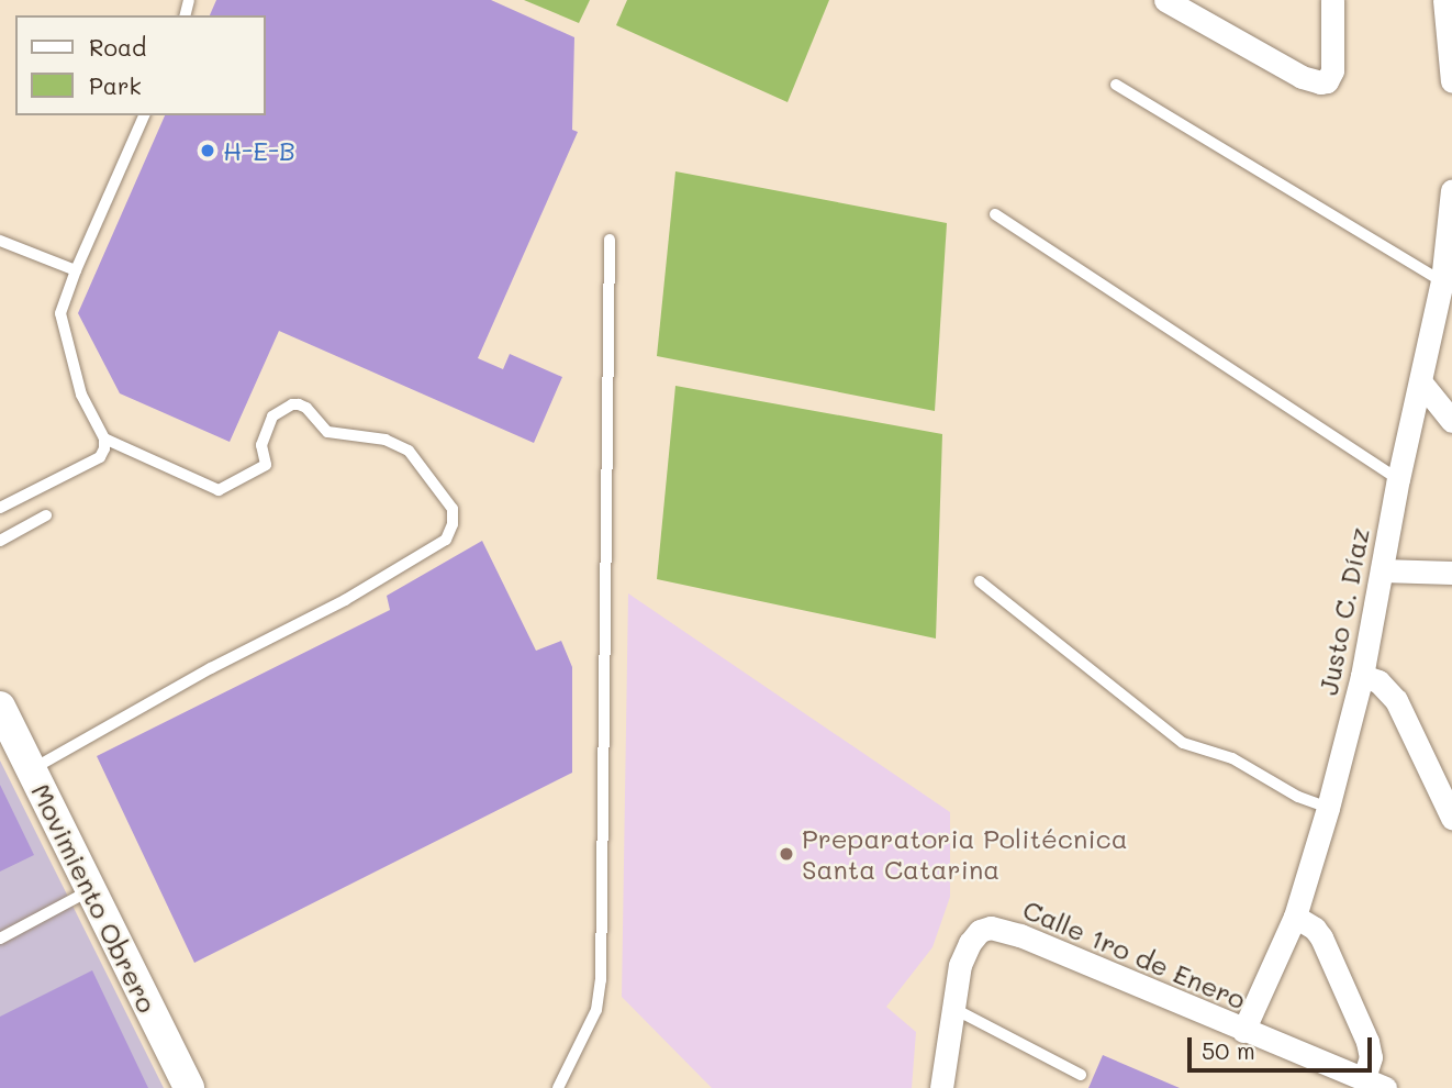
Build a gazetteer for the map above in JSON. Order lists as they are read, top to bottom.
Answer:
{
  "streets": {
    "street": ["Justo C. Díaz", "Movimiento Obrero", "Calle 1ro de Enero"]
  },
  "crossings": [
    ["Justo C. Díaz", "Calle 1ro de Enero"]
  ],
  "places": ["H-E-B", "Preparatoria Politécnica Santa Catarina"],
  "legend": ["Road", "Park"],
  "scale_bar": "50 m"
}
